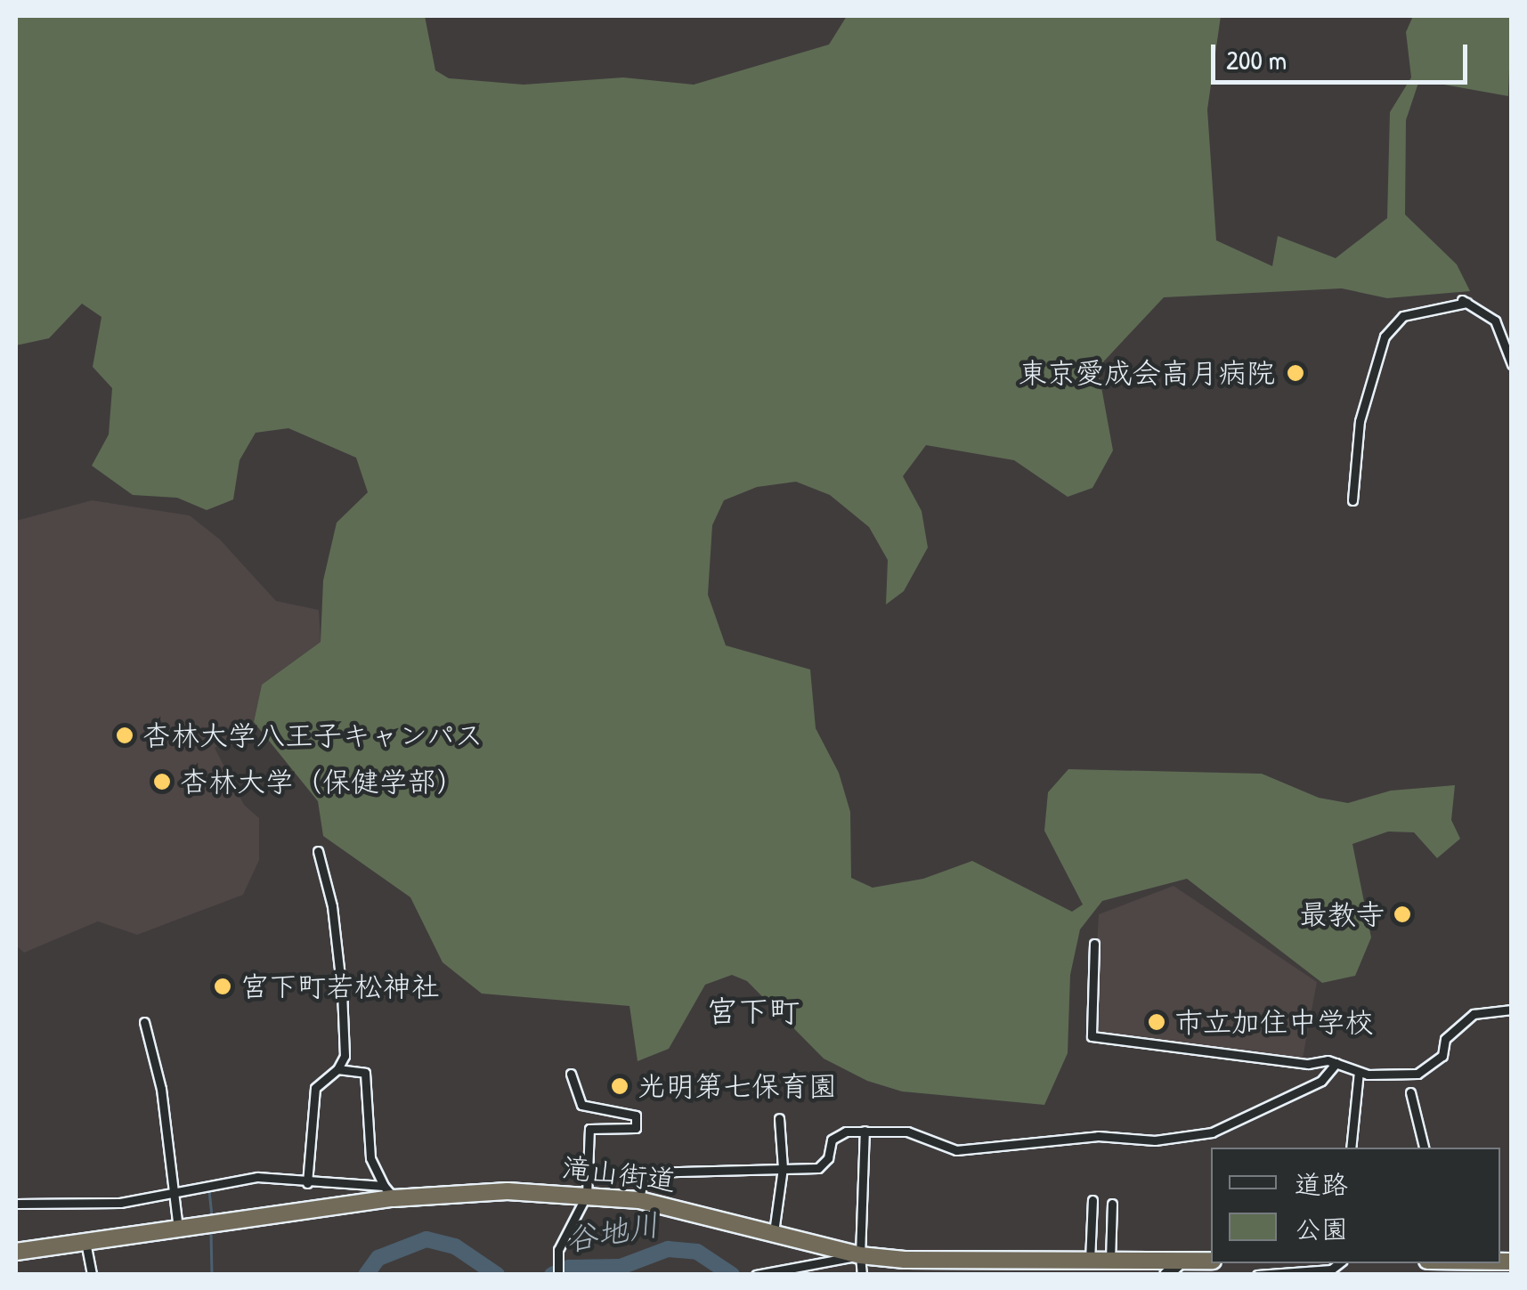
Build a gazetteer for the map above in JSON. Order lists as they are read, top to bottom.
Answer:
{
  "streets": {
    "highway": ["滝山街道"]
  },
  "districts": ["宮下町"],
  "water": ["谷地川"],
  "places": [
    "東京愛成会高月病院",
    "杏林大学八王子キャンパス",
    "杏林大学（保健学部）",
    "最教寺",
    "宮下町若松神社",
    "市立加住中学校",
    "光明第七保育園"
  ],
  "legend": ["道路", "公園"],
  "scale_bar": "200 m"
}
